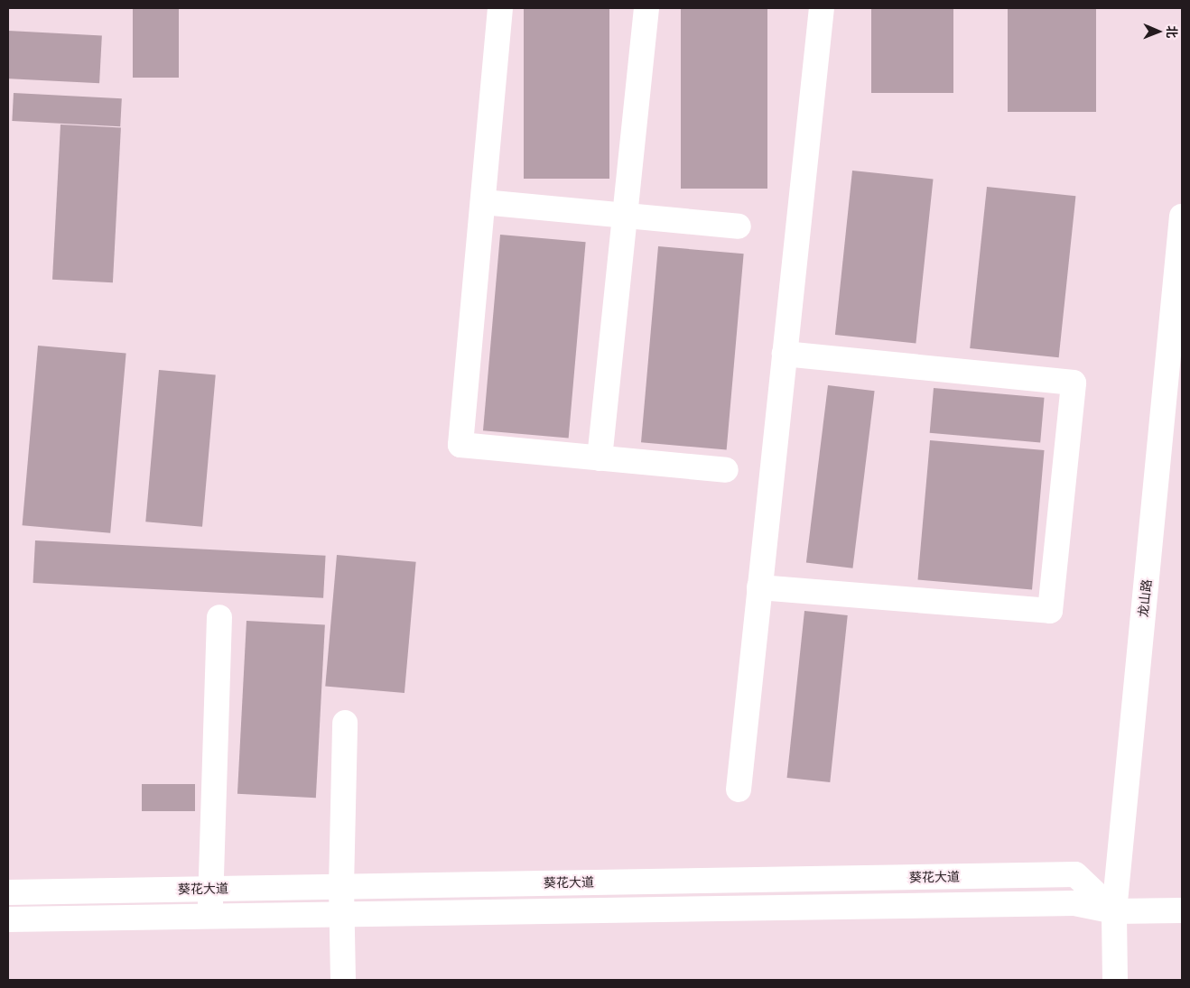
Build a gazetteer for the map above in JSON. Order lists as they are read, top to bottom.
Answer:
{
  "streets": {
    "street": ["龙山路", "葵花大道"]
  },
  "crossings": [
    ["龙山路", "葵花大道"]
  ],
  "north": "right"
}
